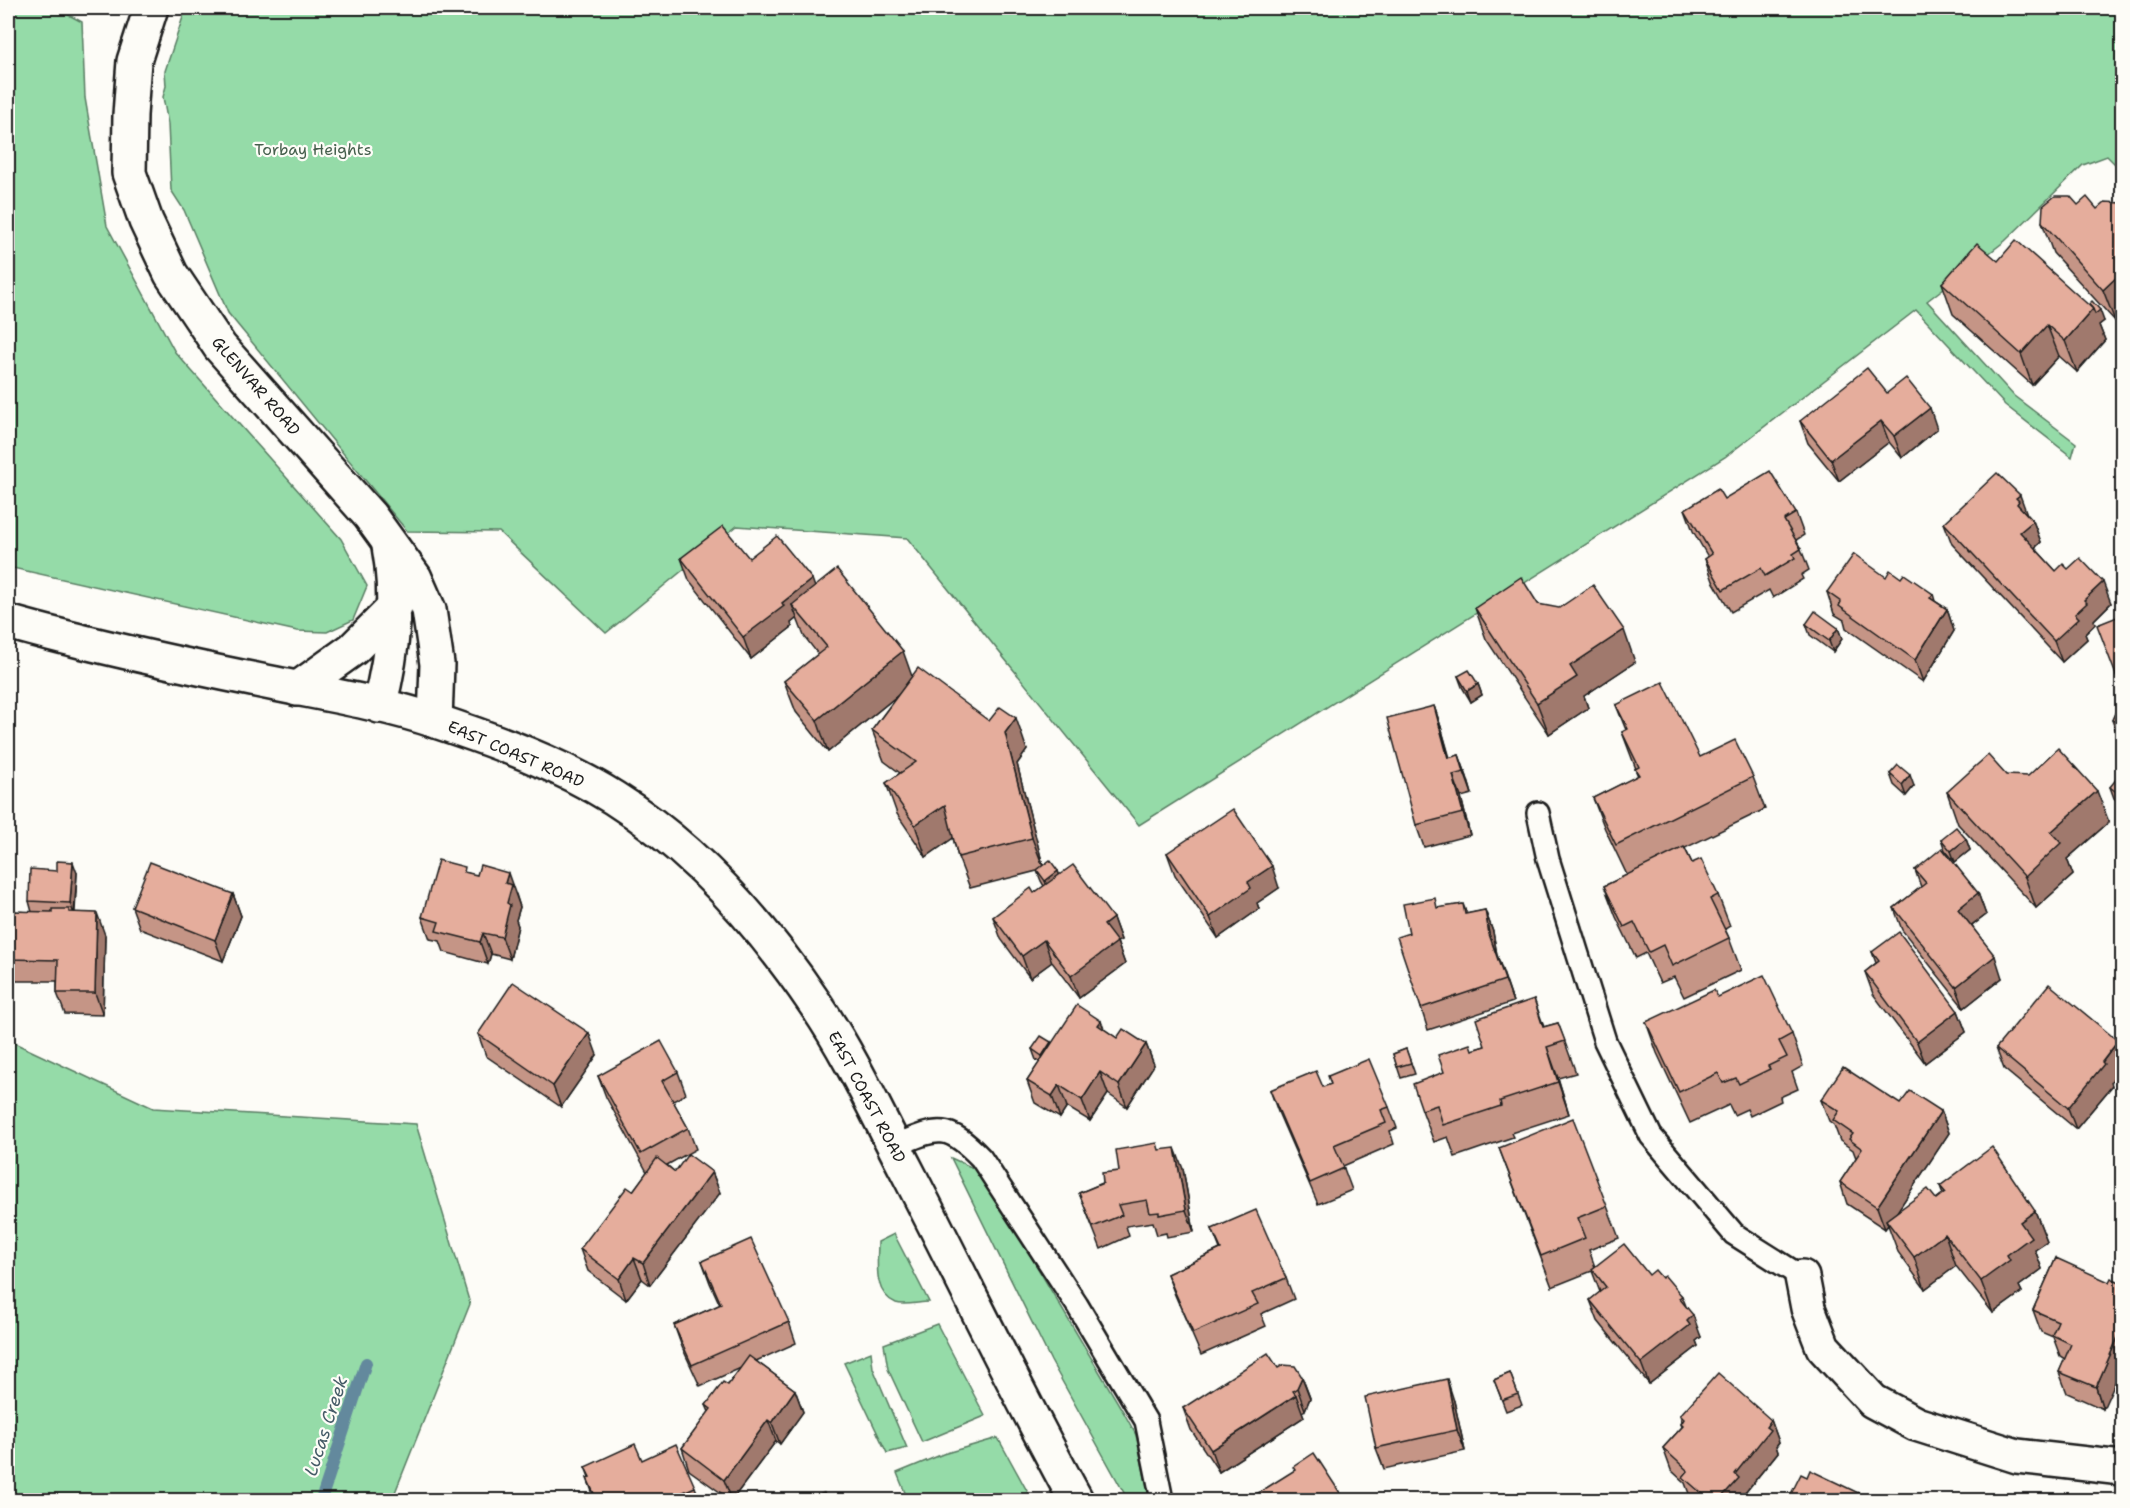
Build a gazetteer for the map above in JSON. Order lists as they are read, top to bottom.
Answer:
{
  "streets": {
    "main road": ["GLENVAR ROAD", "EAST COAST ROAD"]
  },
  "crossings": [
    ["GLENVAR ROAD", "EAST COAST ROAD"]
  ],
  "water": ["Lucas Creek"],
  "parks": ["Torbay Heights"]
}
